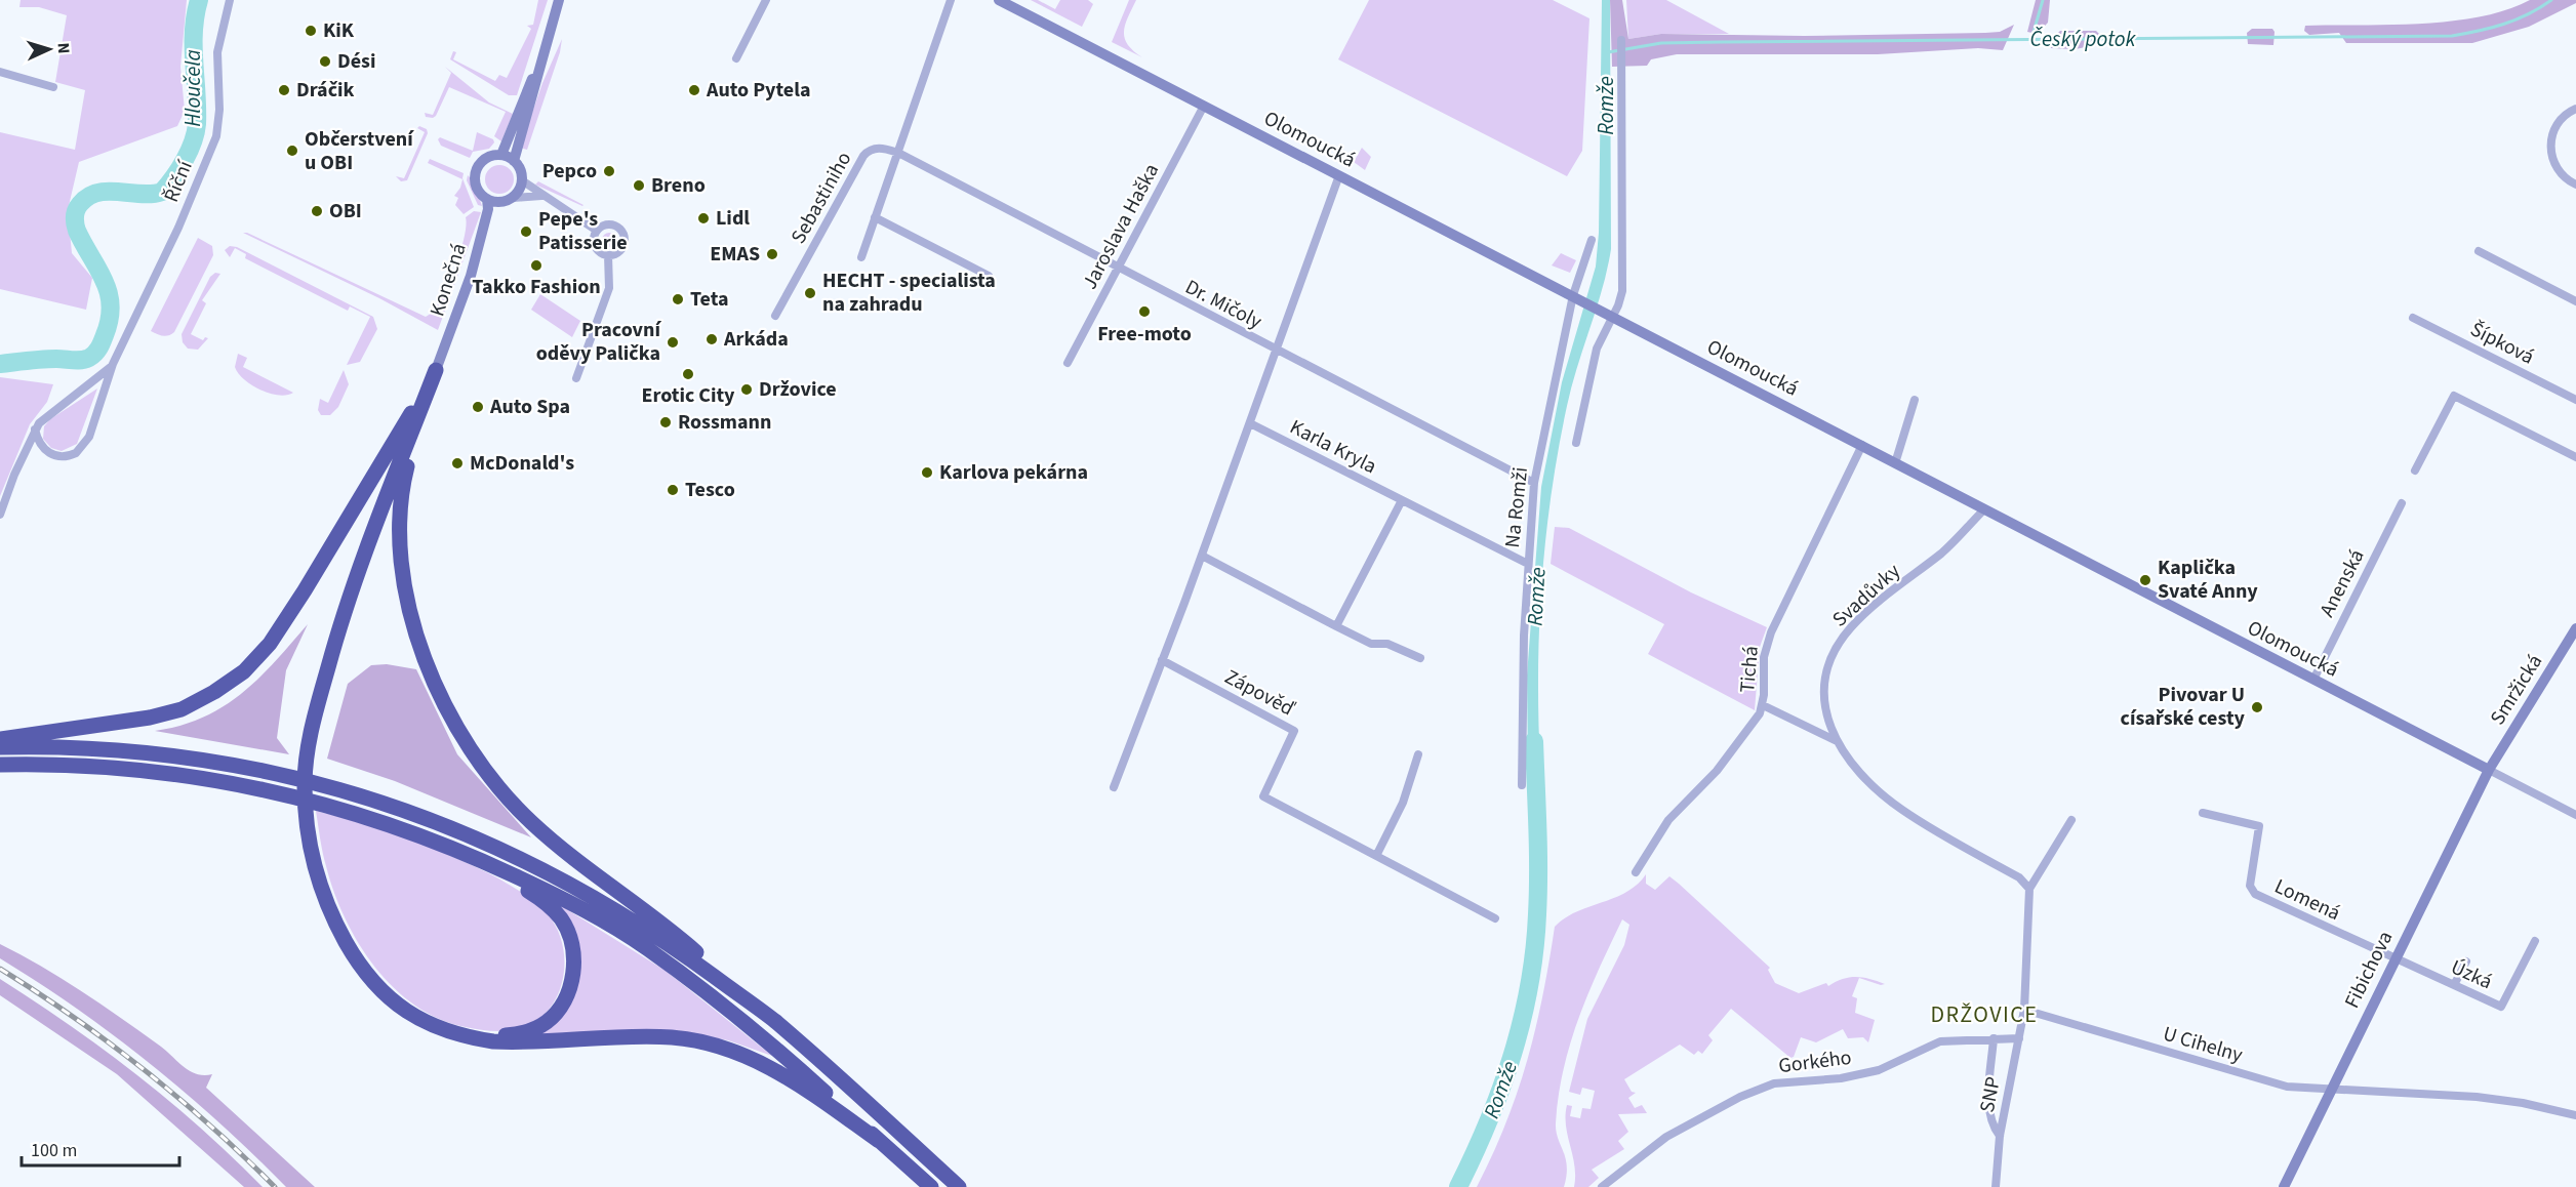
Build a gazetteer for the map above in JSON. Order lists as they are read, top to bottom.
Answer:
{
  "streets": {
    "street": [
      "Olomoucká",
      "Říční",
      "Sebastiniho",
      "Jaroslava Haška",
      "Konečná",
      "Dr. Mičoly",
      "Šípková",
      "Karla Kryla",
      "Na Romži",
      "Anenská",
      "Svadůvky",
      "Tichá",
      "Smržická",
      "Zápověď",
      "Lomená",
      "Fibichova",
      "Úzká",
      "U Cihelny",
      "Gorkého",
      "SNP"
    ]
  },
  "crossings": [
    ["Olomoucká", "Jaroslava Haška"],
    ["Olomoucká", "Na Romži"],
    ["Olomoucká", "Anenská"],
    ["Olomoucká", "Svadůvky"],
    ["Olomoucká", "Tichá"],
    ["Olomoucká", "Smržická"],
    ["Olomoucká", "Fibichova"],
    ["Sebastiniho", "Dr. Mičoly"],
    ["Jaroslava Haška", "Dr. Mičoly"],
    ["Dr. Mičoly", "Na Romži"],
    ["Karla Kryla", "Na Romži"],
    ["Smržická", "Fibichova"],
    ["Lomená", "Fibichova"],
    ["Lomená", "Úzká"],
    ["Fibichova", "Úzká"],
    ["Fibichova", "U Cihelny"],
    ["U Cihelny", "SNP"],
    ["Gorkého", "SNP"]
  ],
  "districts": ["DRŽOVICE"],
  "water": ["Český potok", "Hloučela", "Romže"],
  "places": [
    "KiK",
    "Dési",
    "Dráčik",
    "Auto Pytela",
    "Občerstvení u OBI",
    "Pepco",
    "Breno",
    "OBI",
    "Lidl",
    "Pepe's Patisserie",
    "EMAS",
    "Takko Fashion",
    "HECHT - specialista na zahradu",
    "Teta",
    "Free-moto",
    "Arkáda",
    "Pracovní oděvy Palička",
    "Erotic City",
    "Držovice",
    "Auto Spa",
    "Rossmann",
    "McDonald's",
    "Karlova pekárna",
    "Tesco",
    "Kaplička Svaté Anny",
    "Pivovar U císařské cesty"
  ],
  "scale_bar": "100 m",
  "north": "right"
}
